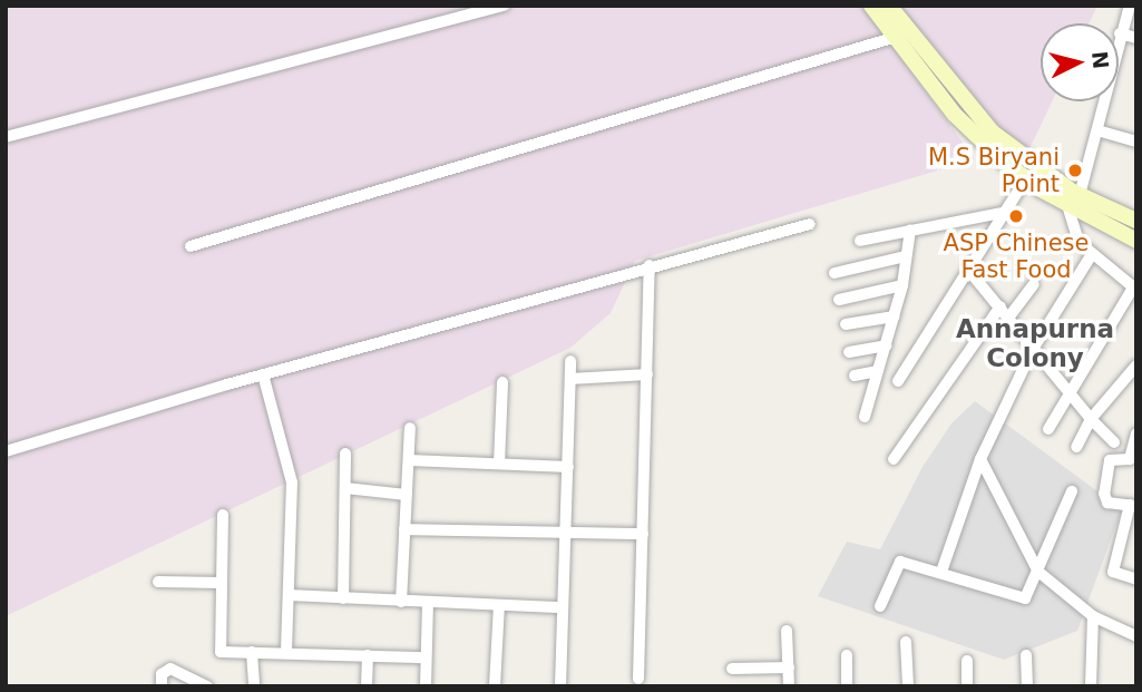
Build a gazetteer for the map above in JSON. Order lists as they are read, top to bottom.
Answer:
{
  "districts": ["Annapurna Colony"],
  "places": ["M.S Biryani Point", "ASP Chinese Fast Food"],
  "north": "right"
}
